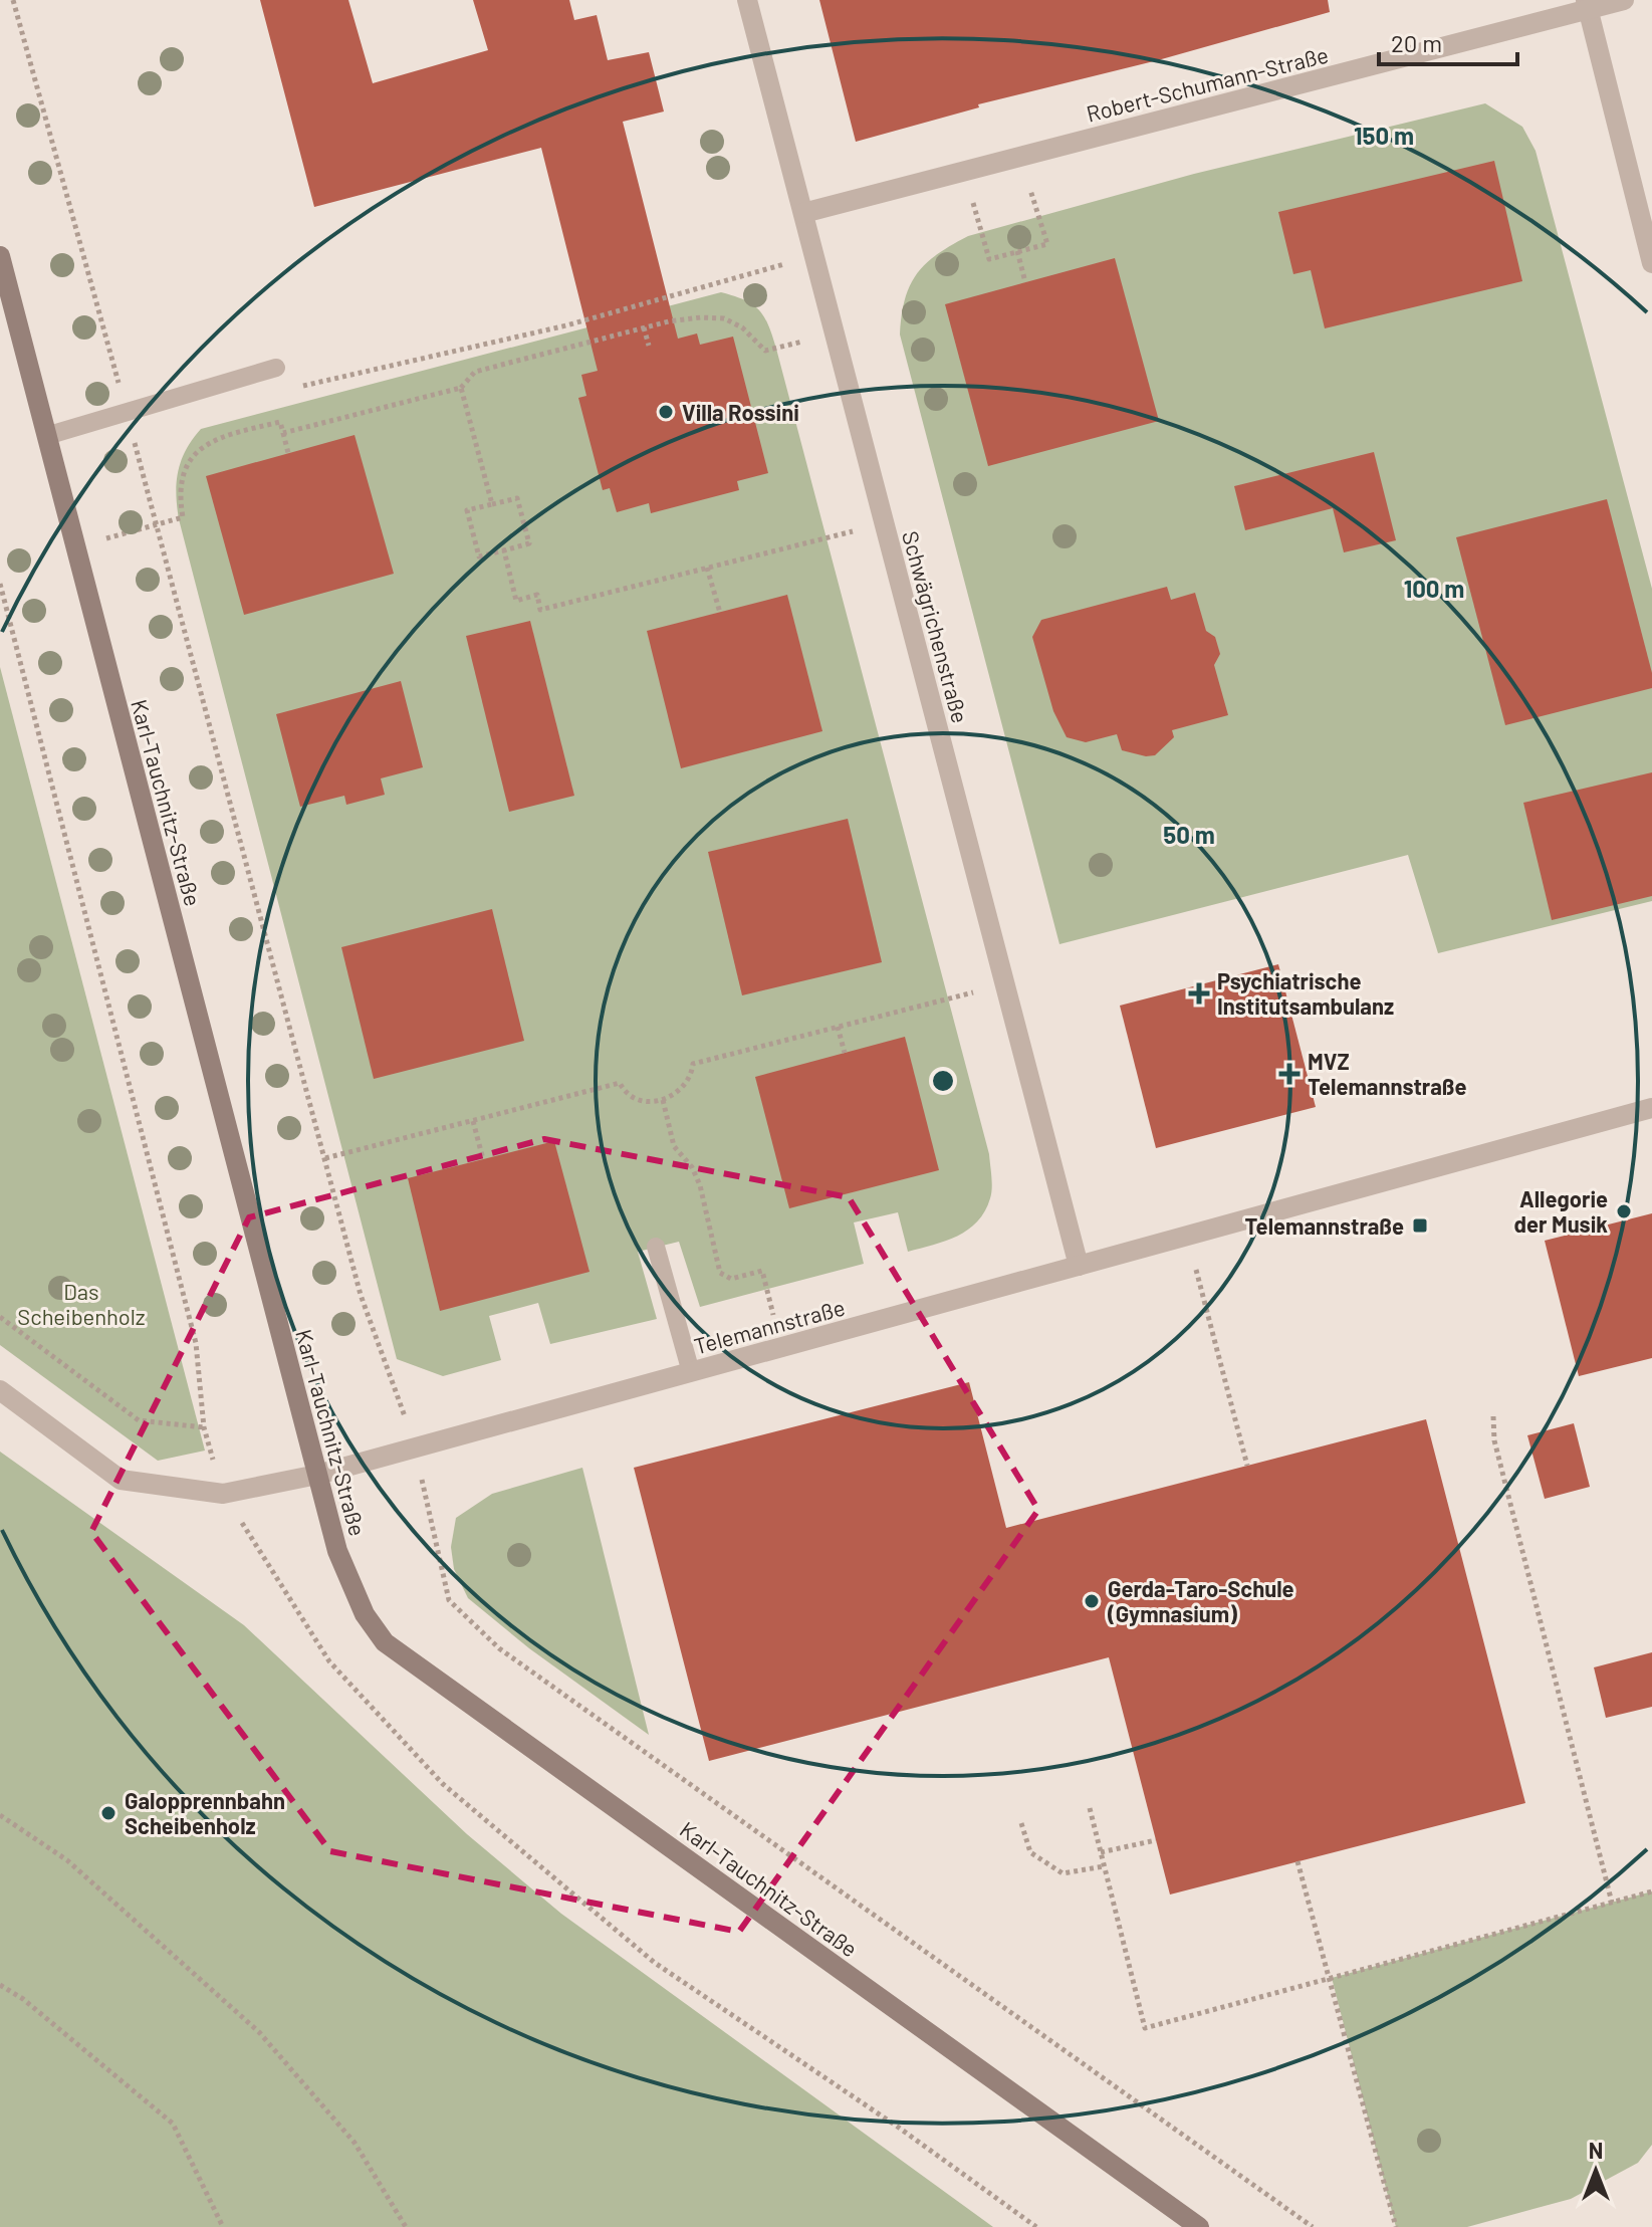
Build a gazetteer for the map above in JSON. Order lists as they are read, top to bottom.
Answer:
{
  "streets": {
    "main road": ["Karl-Tauchnitz-Straße"],
    "street": ["Robert-Schumann-Straße", "Schwägrichenstraße", "Telemannstraße"]
  },
  "crossings": [
    ["Robert-Schumann-Straße", "Schwägrichenstraße"],
    ["Schwägrichenstraße", "Telemannstraße"],
    ["Karl-Tauchnitz-Straße", "Telemannstraße"]
  ],
  "parks": ["Das Scheibenholz"],
  "places": {
    "other": [
      "Villa Rossini",
      "Allegorie der Musik",
      "Gerda-Taro-Schule (Gymnasium)",
      "Galopprennbahn Scheibenholz"
    ],
    "health": ["Psychiatrische Institutsambulanz", "MVZ Telemannstraße"],
    "transit": ["Telemannstraße"]
  },
  "scale_bar": "20 m",
  "north": "top",
  "rings": ["150 m", "100 m", "50 m"]
}
